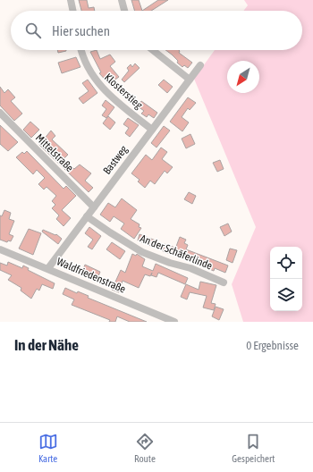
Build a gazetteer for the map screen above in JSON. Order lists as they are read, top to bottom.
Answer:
{
  "streets": {
    "street": [
      "Klosterstieg",
      "Mittelstraße",
      "Bastweg",
      "An der Schäferlinde",
      "Waldfriedenstraße"
    ]
  },
  "crossings": [
    ["Klosterstieg", "Bastweg"],
    ["Mittelstraße", "Bastweg"],
    ["Bastweg", "An der Schäferlinde"],
    ["Bastweg", "Waldfriedenstraße"]
  ],
  "north": "bottom left",
  "page": {
    "search": "Hier suchen",
    "heading": ["In der Nähe", "0 Ergebnisse"],
    "nav": ["Karte", "Route", "Gespeichert"]
  }
}
